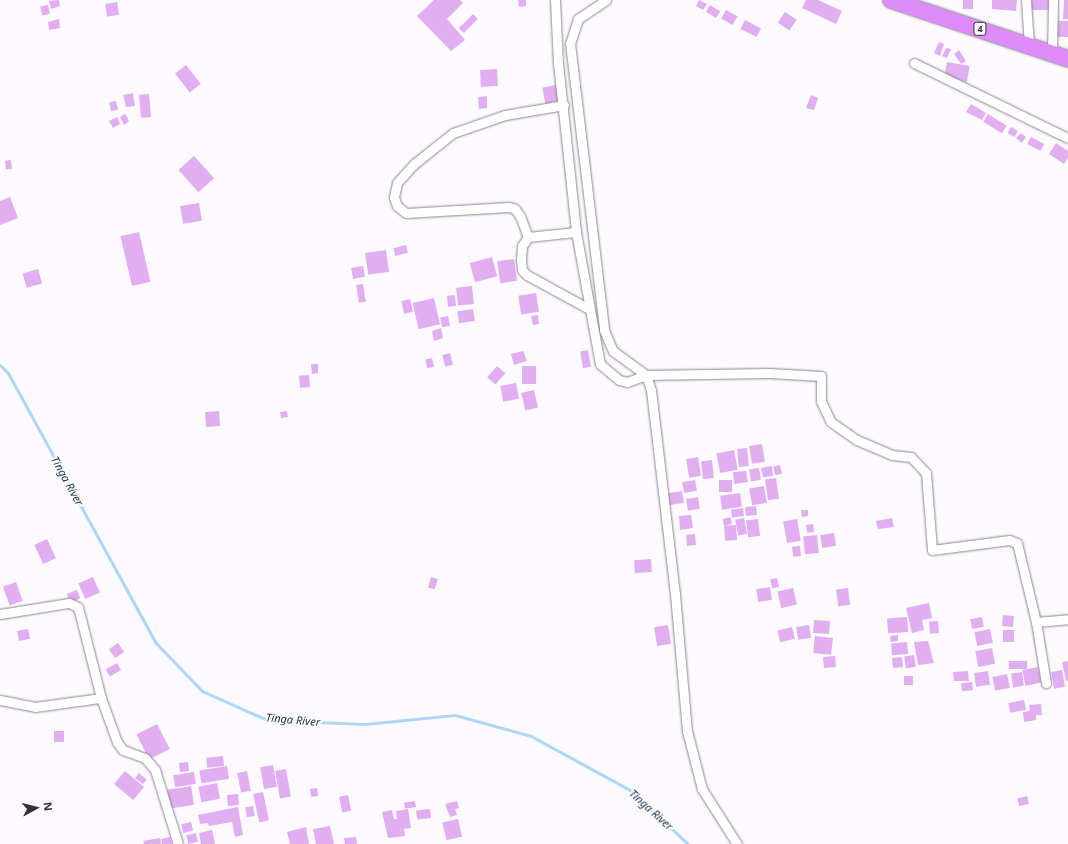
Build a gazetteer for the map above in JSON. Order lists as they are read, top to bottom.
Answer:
{
  "streets": {
    "highway": ["4"]
  },
  "water": ["Tinga River"],
  "north": "right"
}
